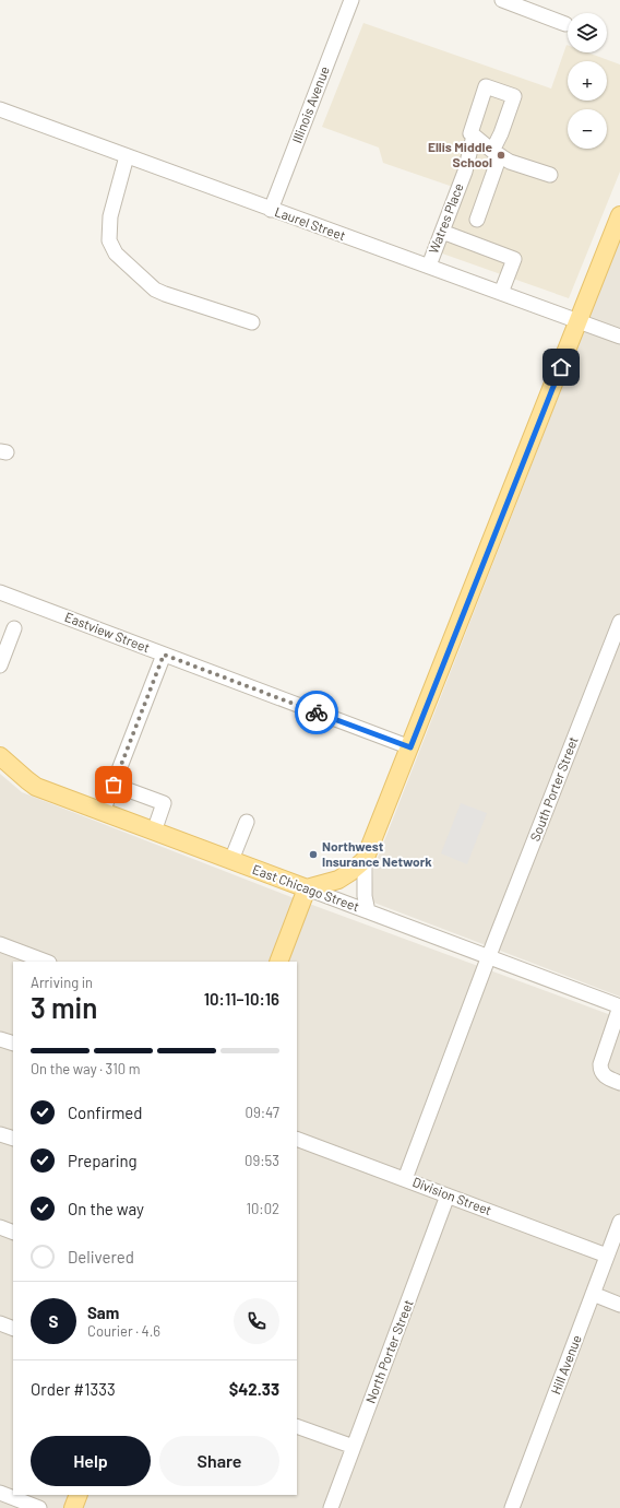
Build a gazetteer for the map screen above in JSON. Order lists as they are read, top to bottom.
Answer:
{
  "streets": {
    "main road": ["East Chicago Street"],
    "street": [
      "Illinois Avenue",
      "Watres Place",
      "Laurel Street",
      "Eastview Street",
      "South Porter Street",
      "Division Street",
      "North Porter Street",
      "Hill Avenue"
    ]
  },
  "crossings": [
    ["Illinois Avenue", "Laurel Street"],
    ["Watres Place", "Laurel Street"],
    ["South Porter Street", "East Chicago Street"],
    ["Division Street", "North Porter Street"],
    ["Division Street", "Hill Avenue"]
  ],
  "places": ["Ellis Middle School", "Northwest Insurance Network"],
  "page": {
    "map_buttons": ["+", "−"],
    "heading": ["3 min", "Arriving in", "10:11–10:16"],
    "panel": [
      "Sam",
      "Courier · 4.6",
      "Order #1333",
      "$42.33"
    ],
    "bar": "On the way · 310 m",
    "list": [
      ["Confirmed", "09:47"],
      ["Preparing", "09:53"],
      ["On the way", "10:02"],
      "Delivered"
    ],
    "round": "S",
    "buttons": ["Help", "Share"]
  }
}
